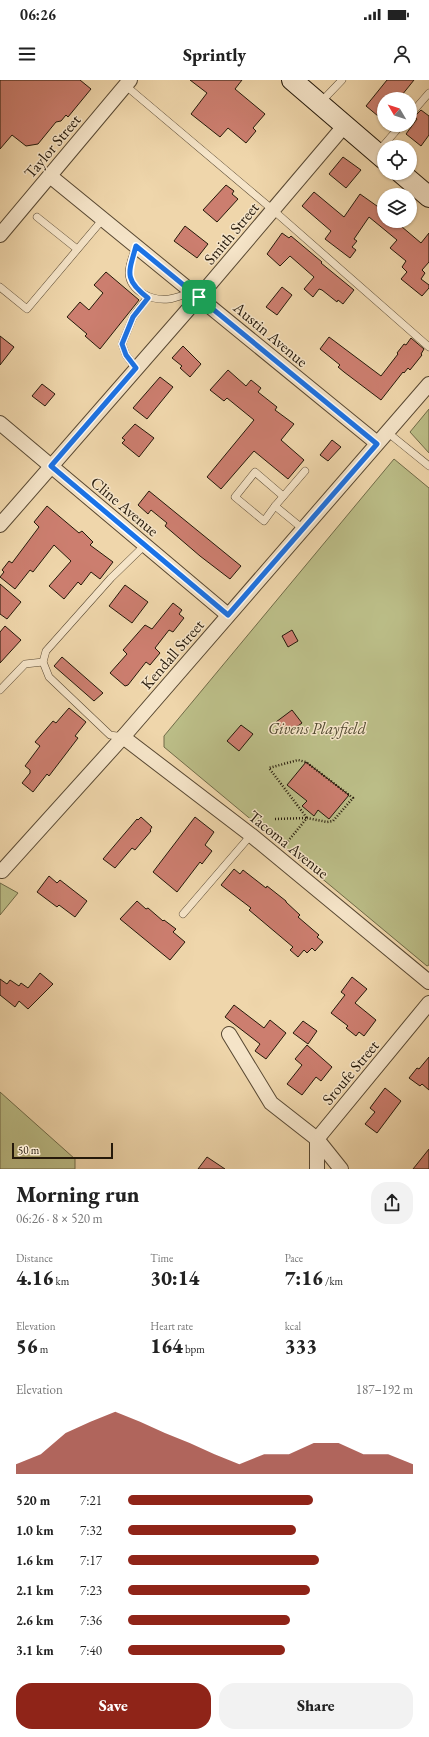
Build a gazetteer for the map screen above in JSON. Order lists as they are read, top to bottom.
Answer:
{
  "streets": {
    "street": [
      "Taylor Street",
      "Smith Street",
      "Austin Avenue",
      "Cline Avenue",
      "Kendall Street",
      "Tacoma Avenue",
      "Sroufe Street"
    ]
  },
  "crossings": [
    ["Taylor Street", "Austin Avenue"],
    ["Smith Street", "Austin Avenue"],
    ["Smith Street", "Cline Avenue"],
    ["Austin Avenue", "Kendall Street"],
    ["Cline Avenue", "Kendall Street"],
    ["Kendall Street", "Tacoma Avenue"]
  ],
  "parks": ["Givens Playfield"],
  "scale_bar": "50 m",
  "north": "top left",
  "page": {
    "status": "06:26",
    "header": "Sprintly",
    "scale": "50 m",
    "heading": ["Morning run", "06:26 · 8 × 520 m"],
    "stats": [
      ["Distance", "4.16 km"],
      ["Time", "30:14"],
      ["Pace", "7:16 /km"],
      ["Elevation", "56 m"],
      ["Heart rate", "164 bpm"],
      ["kcal", "333"]
    ],
    "chart": ["Elevation", "187–192 m"],
    "list": [
      {
        "name": "520 m",
        "note": "7:21"
      },
      {
        "name": "1.0 km",
        "note": "7:32"
      },
      {
        "name": "1.6 km",
        "note": "7:17"
      },
      {
        "name": "2.1 km",
        "note": "7:23"
      },
      {
        "name": "2.6 km",
        "note": "7:36"
      },
      {
        "name": "3.1 km",
        "note": "7:40"
      }
    ],
    "buttons": ["Save", "Share"]
  }
}
